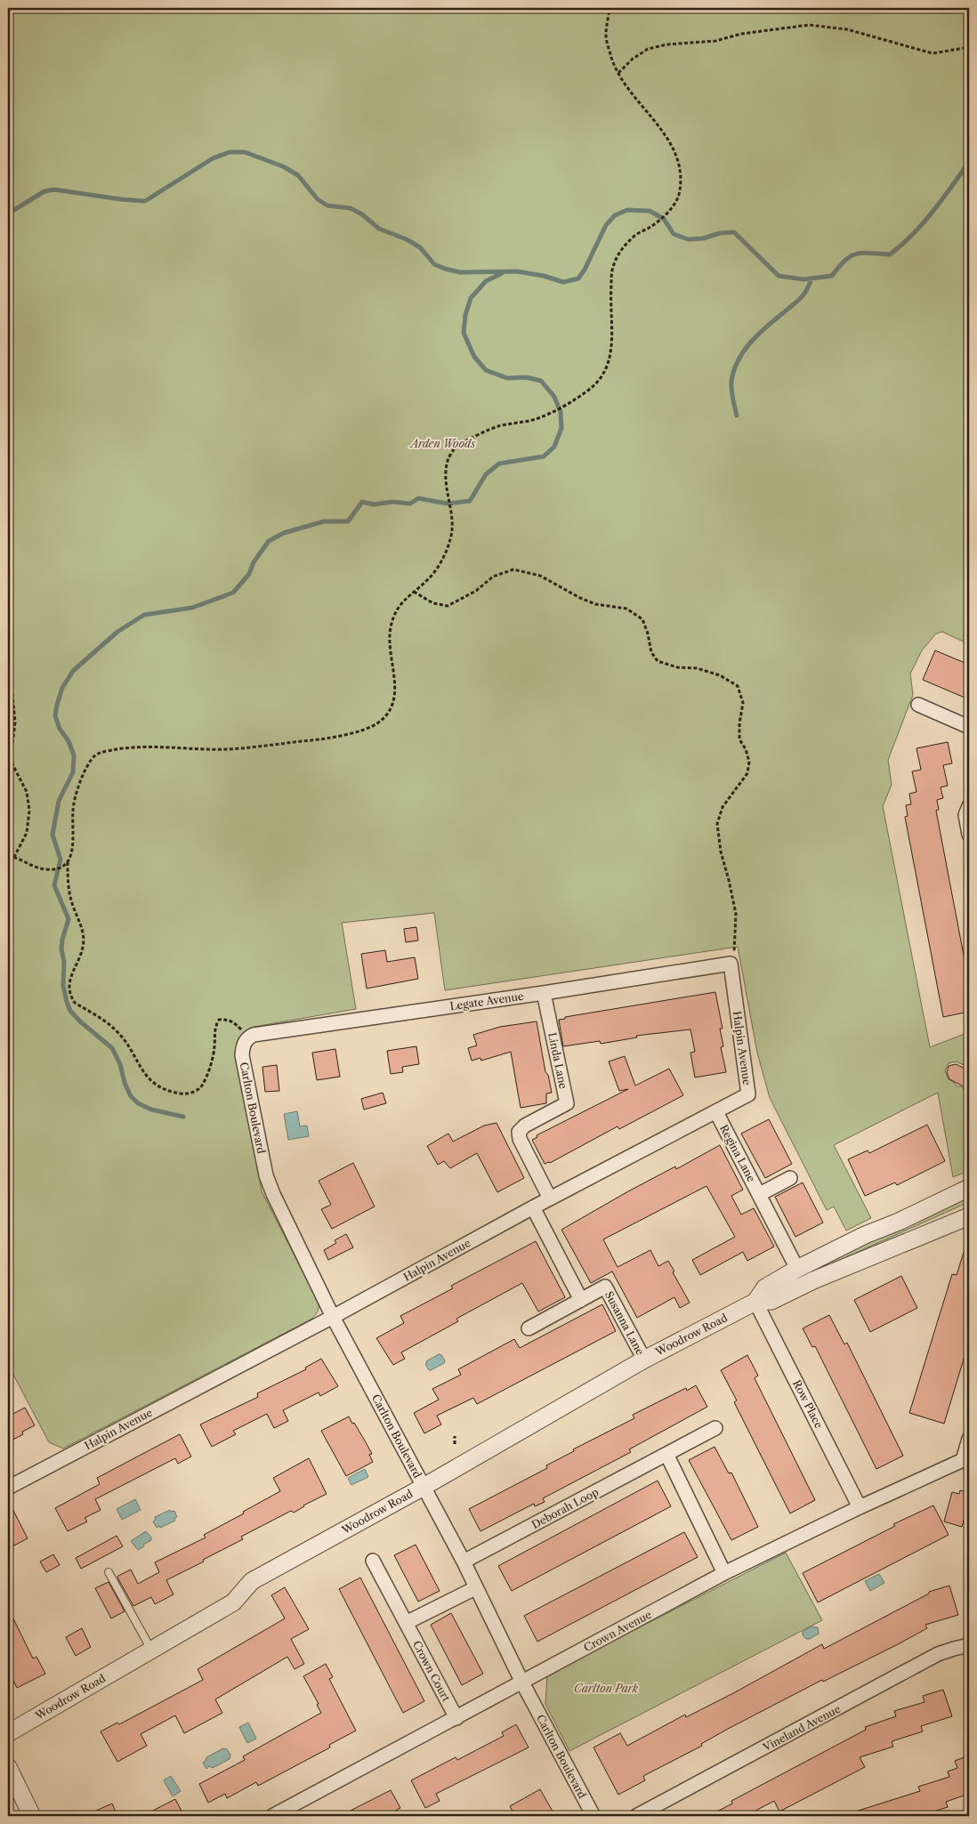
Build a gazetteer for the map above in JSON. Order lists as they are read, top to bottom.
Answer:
{
  "streets": {
    "street": [
      "Legate Avenue",
      "Halpin Avenue",
      "Linda Lane",
      "Carlton Boulevard",
      "Regina Lane",
      "Susanna Lane",
      "Woodrow Road",
      "Row Place",
      "Deborah Loop",
      "Crown Avenue",
      "Crown Court",
      "Vineland Avenue"
    ]
  },
  "crossings": [
    ["Legate Avenue", "Halpin Avenue"],
    ["Legate Avenue", "Linda Lane"],
    ["Legate Avenue", "Carlton Boulevard"],
    ["Halpin Avenue", "Linda Lane"],
    ["Halpin Avenue", "Carlton Boulevard"],
    ["Halpin Avenue", "Regina Lane"],
    ["Carlton Boulevard", "Woodrow Road"],
    ["Carlton Boulevard", "Deborah Loop"],
    ["Carlton Boulevard", "Crown Avenue"],
    ["Regina Lane", "Woodrow Road"],
    ["Susanna Lane", "Woodrow Road"],
    ["Woodrow Road", "Row Place"],
    ["Row Place", "Crown Avenue"],
    ["Crown Avenue", "Crown Court"]
  ],
  "parks": ["Arden Woods", "Carlton Park"]
}
